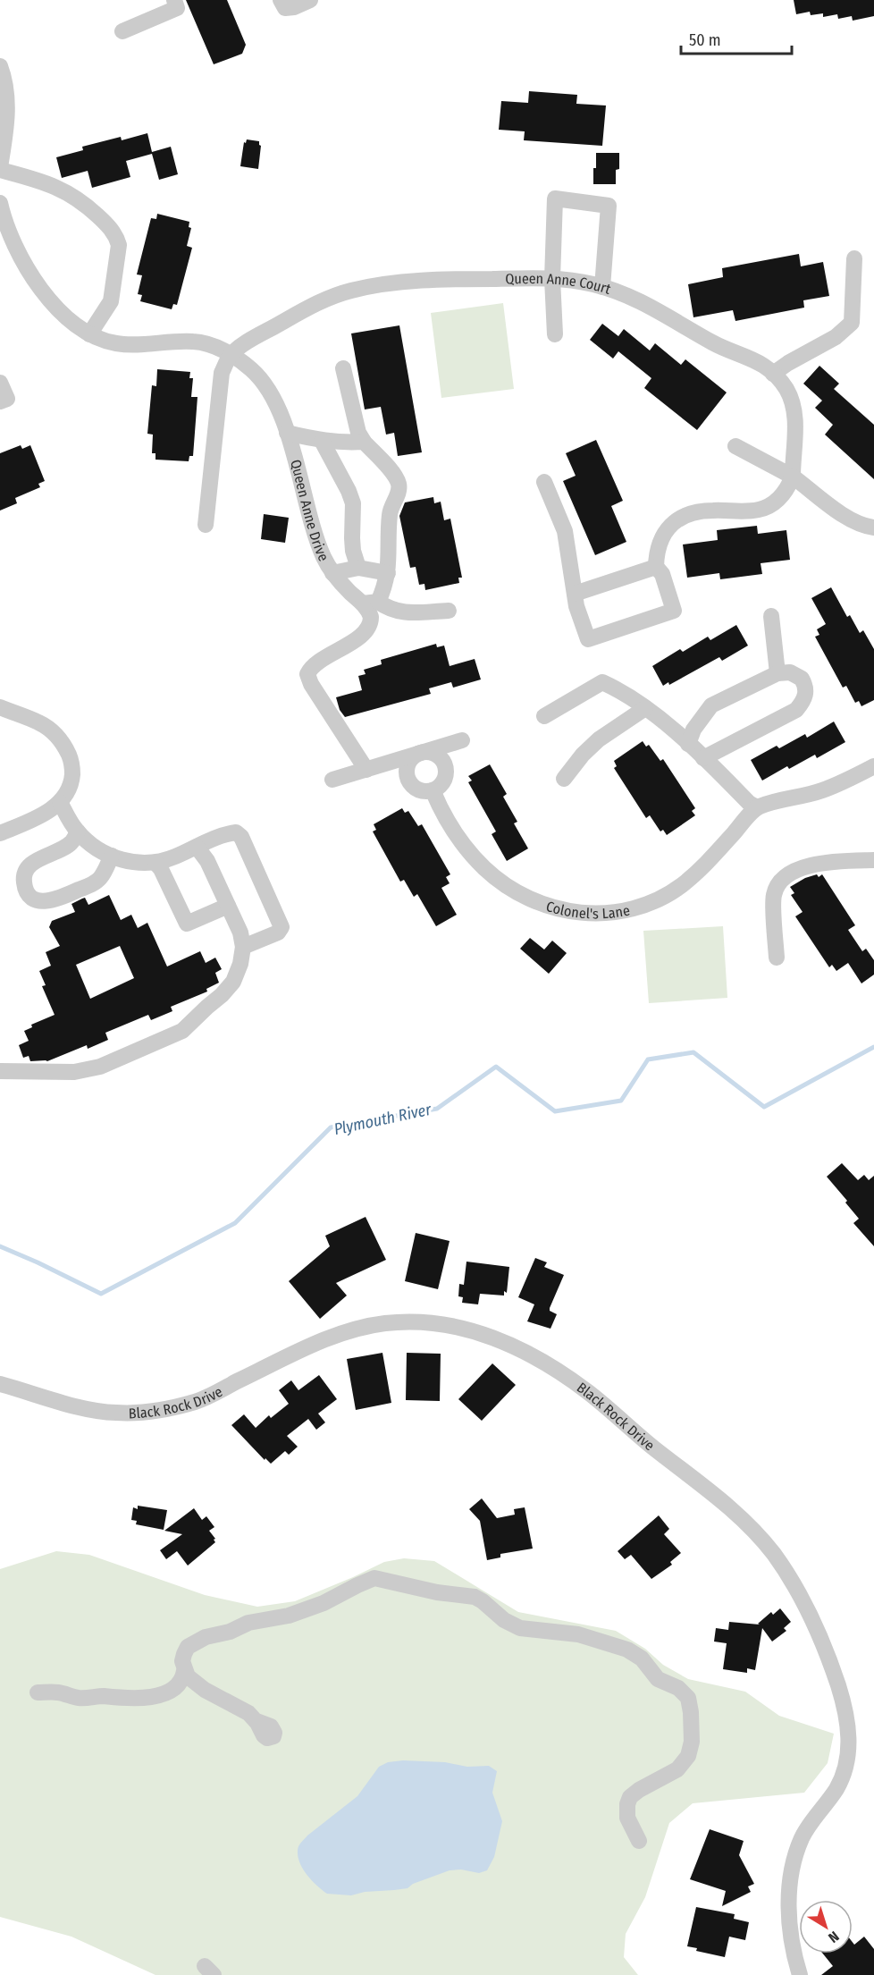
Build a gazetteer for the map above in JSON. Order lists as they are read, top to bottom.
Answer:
{
  "streets": {
    "street": [
      "Queen Anne Court",
      "Queen Anne Drive",
      "Colonel's Lane",
      "Black Rock Drive"
    ]
  },
  "crossings": [
    ["Queen Anne Court", "Queen Anne Drive"]
  ],
  "water": ["Plymouth River"],
  "scale_bar": "50 m",
  "north": "bottom right"
}
